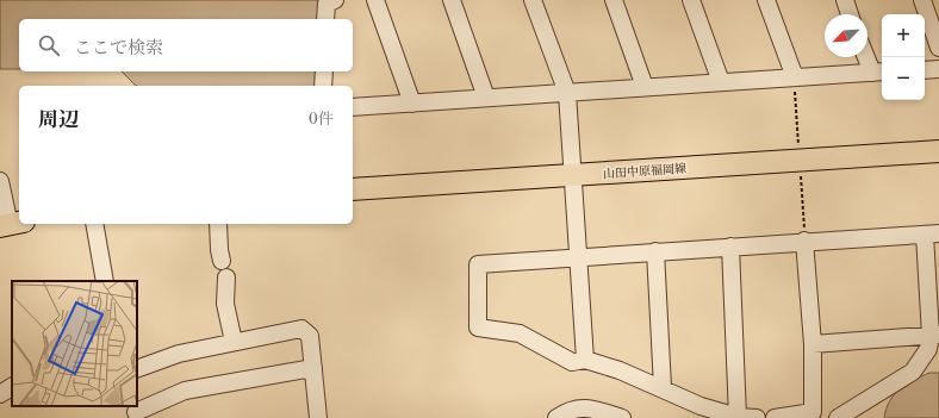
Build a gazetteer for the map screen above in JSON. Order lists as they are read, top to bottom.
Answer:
{
  "streets": {
    "main road": ["山田中原福岡線"]
  },
  "north": "bottom left",
  "page": {
    "map_buttons": ["+", "−"],
    "search": "ここで検索",
    "heading": ["周辺", "0件"]
  }
}
